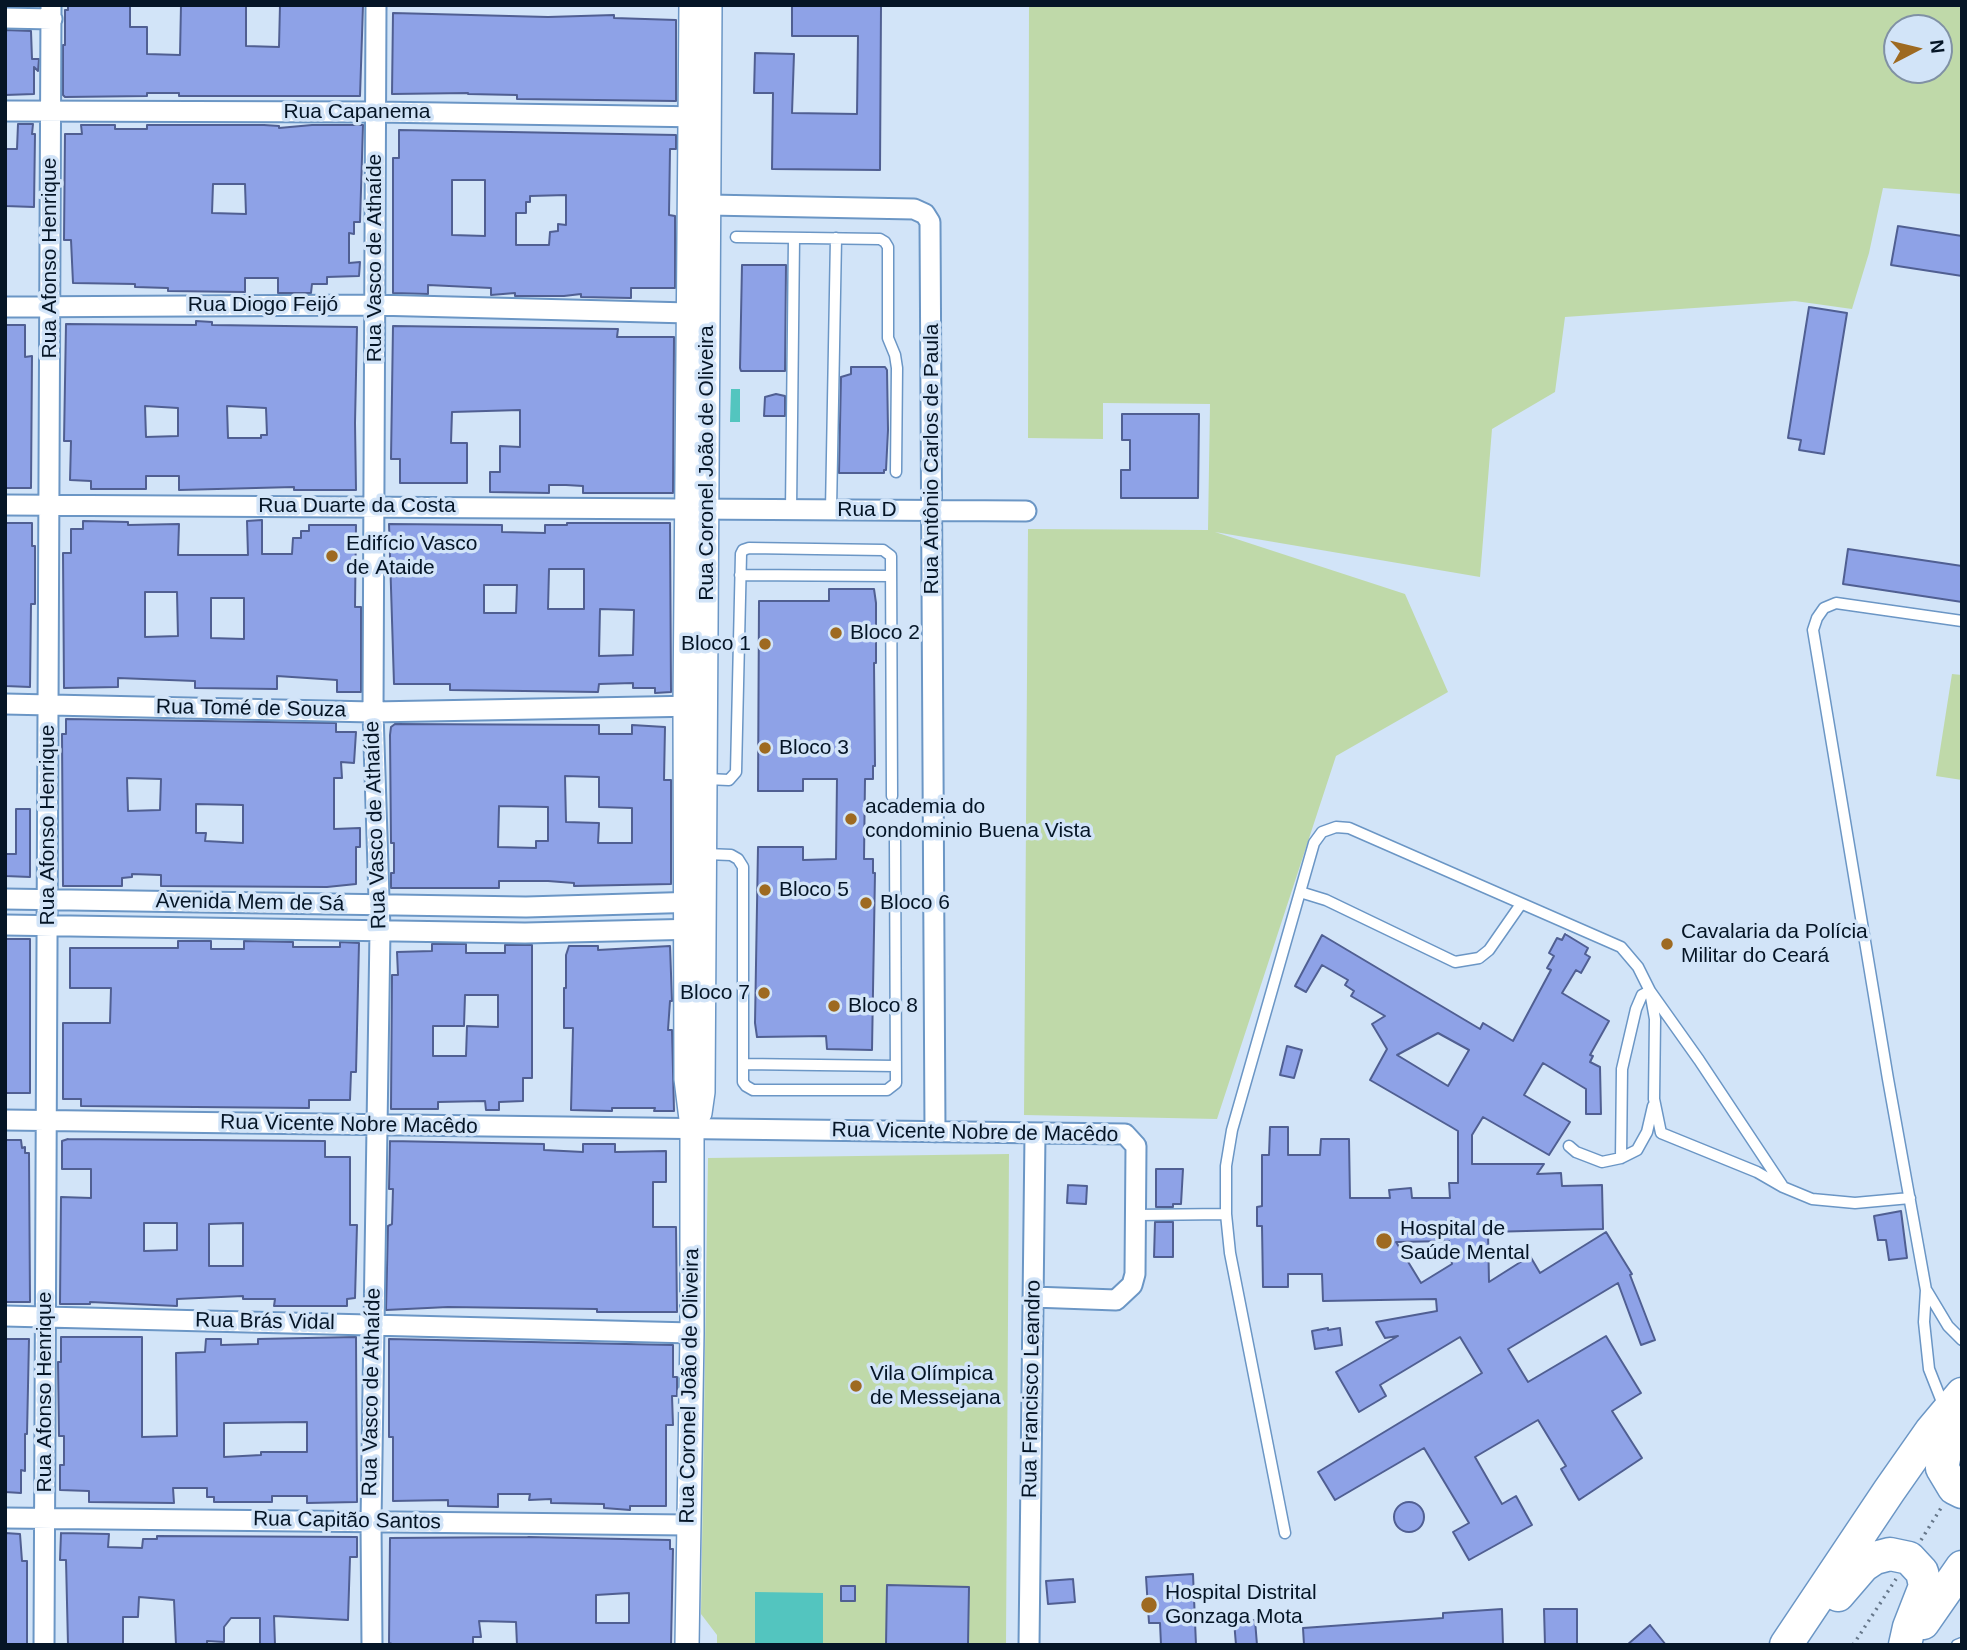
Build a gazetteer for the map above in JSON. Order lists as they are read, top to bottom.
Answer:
{
  "streets": {
    "street": [
      "Rua Capanema",
      "Rua Afonso Henrique",
      "Rua Vasco de Athaíde",
      "Rua Diogo Feijó",
      "Rua Antônio Carlos de Paula",
      "Rua Coronel João de Oliveira",
      "Rua Duarte da Costa",
      "Rua D",
      "Rua Tomé de Souza",
      "Avenida Mem de Sá",
      "Rua Vicente Nobre Macêdo",
      "Rua Vicente Nobre de Macêdo",
      "Rua Brás Vidal",
      "Rua Francisco Leandro",
      "Rua Capitão Santos"
    ]
  },
  "crossings": [
    ["Rua Capanema", "Rua Afonso Henrique"],
    ["Rua Capanema", "Rua Vasco de Athaíde"],
    ["Rua Capanema", "Rua Coronel João de Oliveira"],
    ["Rua Afonso Henrique", "Rua Diogo Feijó"],
    ["Rua Afonso Henrique", "Rua Duarte da Costa"],
    ["Rua Afonso Henrique", "Rua Tomé de Souza"],
    ["Rua Afonso Henrique", "Avenida Mem de Sá"],
    ["Rua Afonso Henrique", "Rua Vicente Nobre Macêdo"],
    ["Rua Afonso Henrique", "Rua Brás Vidal"],
    ["Rua Afonso Henrique", "Rua Capitão Santos"],
    ["Rua Vasco de Athaíde", "Rua Diogo Feijó"],
    ["Rua Vasco de Athaíde", "Rua Duarte da Costa"],
    ["Rua Vasco de Athaíde", "Rua Tomé de Souza"],
    ["Rua Vasco de Athaíde", "Avenida Mem de Sá"],
    ["Rua Vasco de Athaíde", "Rua Vicente Nobre Macêdo"],
    ["Rua Vasco de Athaíde", "Rua Brás Vidal"],
    ["Rua Vasco de Athaíde", "Rua Capitão Santos"],
    ["Rua Diogo Feijó", "Rua Coronel João de Oliveira"],
    ["Rua Antônio Carlos de Paula", "Rua Coronel João de Oliveira"],
    ["Rua Antônio Carlos de Paula", "Rua D"],
    ["Rua Antônio Carlos de Paula", "Rua Vicente Nobre de Macêdo"],
    ["Rua Coronel João de Oliveira", "Rua Duarte da Costa"],
    ["Rua Coronel João de Oliveira", "Rua D"],
    ["Rua Coronel João de Oliveira", "Rua Tomé de Souza"],
    ["Rua Coronel João de Oliveira", "Avenida Mem de Sá"],
    ["Rua Coronel João de Oliveira", "Rua Vicente Nobre Macêdo"],
    ["Rua Coronel João de Oliveira", "Rua Vicente Nobre de Macêdo"],
    ["Rua Coronel João de Oliveira", "Rua Brás Vidal"],
    ["Rua Coronel João de Oliveira", "Rua Capitão Santos"],
    ["Rua Duarte da Costa", "Rua D"],
    ["Rua Vicente Nobre Macêdo", "Rua Vicente Nobre de Macêdo"],
    ["Rua Vicente Nobre de Macêdo", "Rua Francisco Leandro"]
  ],
  "places": [
    "Edifício Vasco de Ataide",
    "Bloco 2",
    "Bloco 1",
    "Bloco 3",
    "academia do condominio Buena Vista",
    "Bloco 5",
    "Bloco 6",
    "Cavalaria da Polícia Militar do Ceará",
    "Bloco 7",
    "Bloco 8",
    "Hospital de Saúde Mental",
    "Vila Olímpica de Messejana",
    "Hospital Distrital Gonzaga Mota"
  ],
  "north": "right"
}
